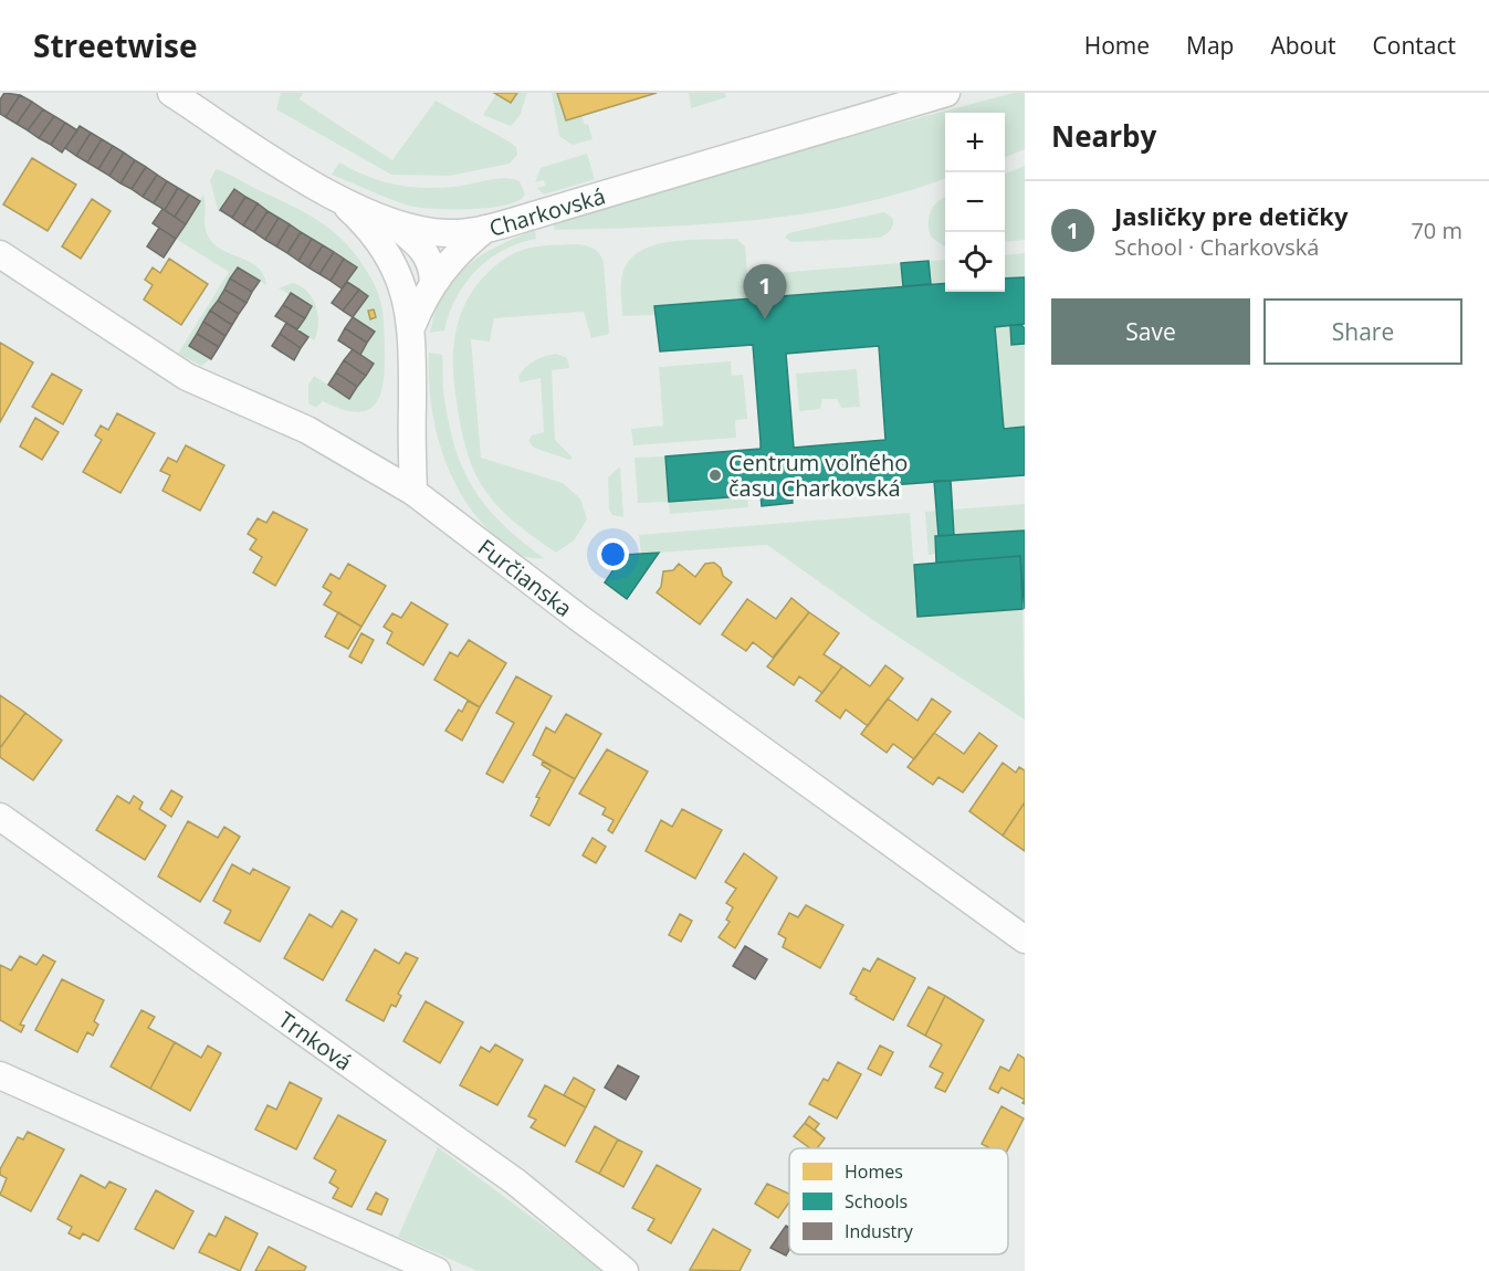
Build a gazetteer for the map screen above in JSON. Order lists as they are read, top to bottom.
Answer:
{
  "streets": {
    "street": ["Charkovská", "Furčianska", "Trnková"]
  },
  "places": ["Centrum voľného času Charkovská"],
  "legend": ["Homes", "Schools", "Industry"],
  "page": {
    "header": "Streetwise",
    "nav": [
      "Home",
      "Map",
      "About",
      "Contact"
    ],
    "heading": "Nearby",
    "map_buttons": ["+", "−"],
    "list": [
      {
        "mark": "1",
        "name": "Jasličky pre detičky",
        "note": "School · Charkovská",
        "value": "70 m"
      }
    ],
    "pins": "1",
    "buttons": ["Save", "Share"]
  }
}
